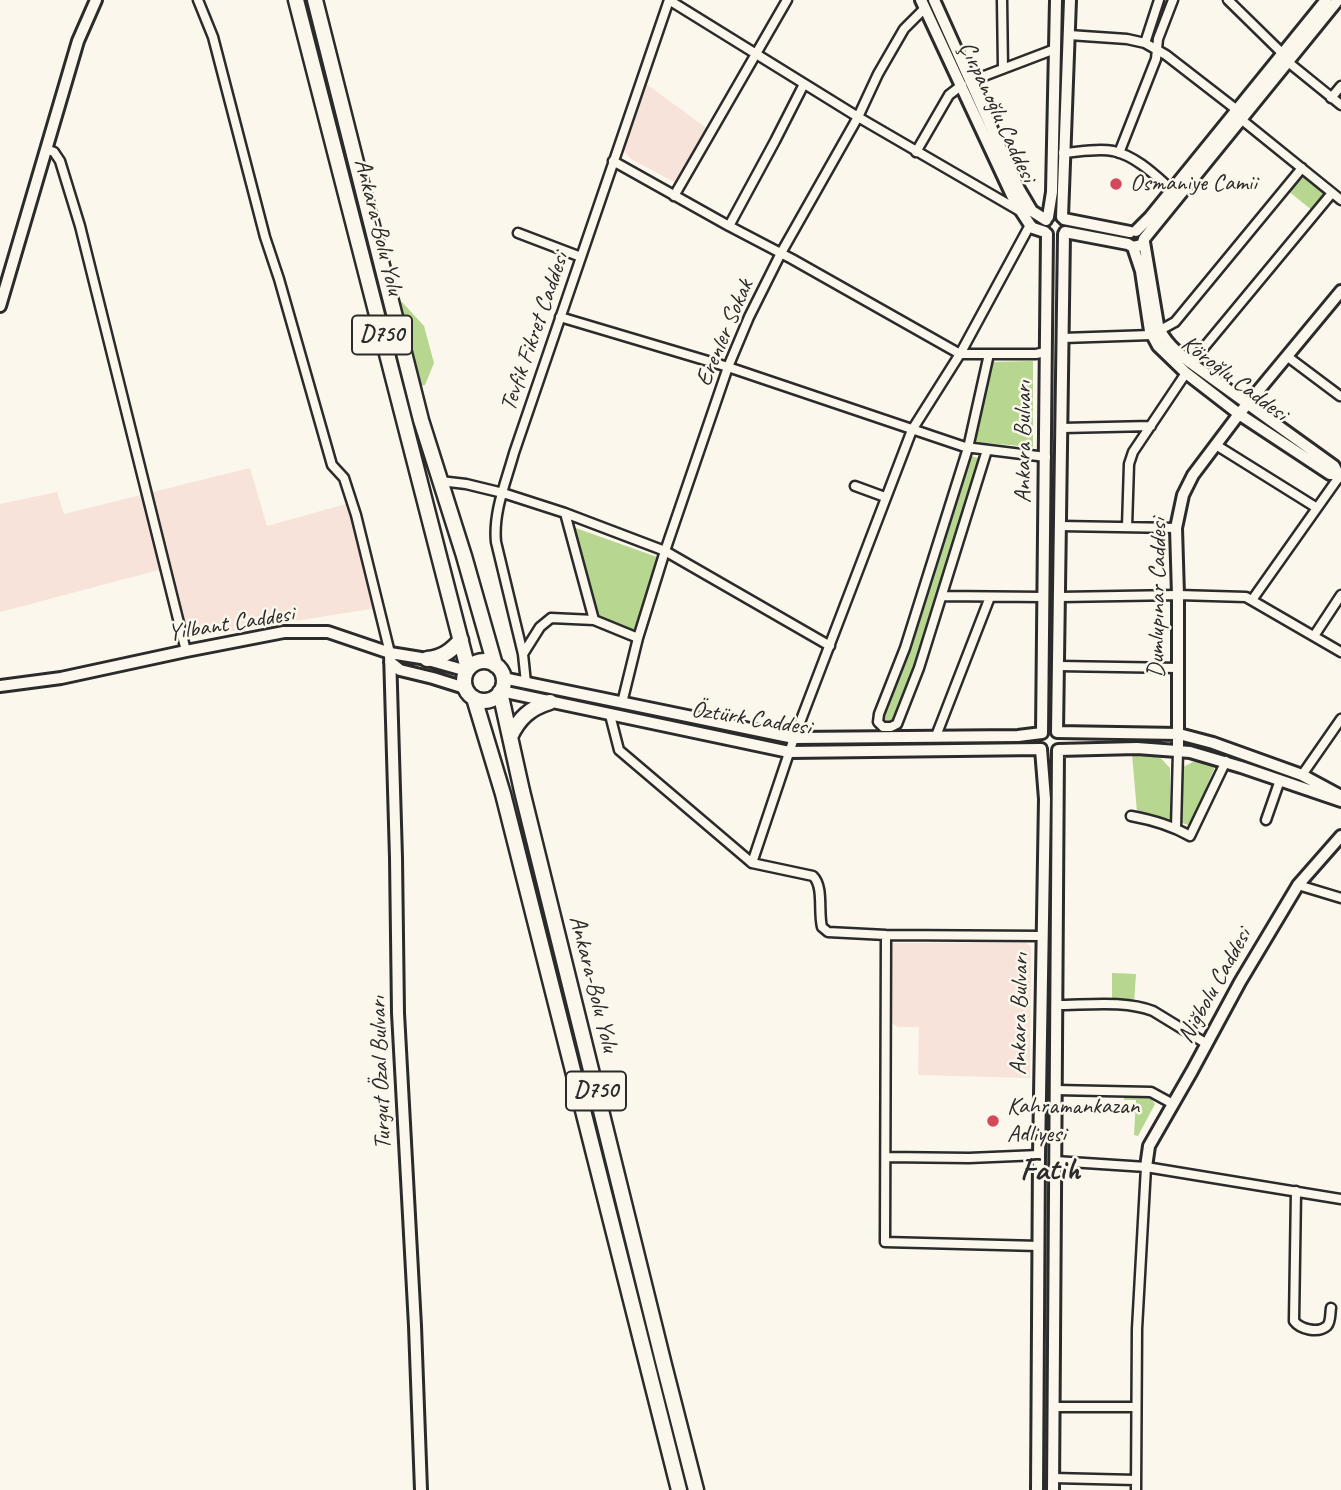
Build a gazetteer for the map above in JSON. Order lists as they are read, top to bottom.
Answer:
{
  "streets": {
    "highway": ["Ankara-Bolu Yolu", "D750"],
    "street": [
      "Çırpanoğlu Caddesi",
      "Tevfik Fikret Caddesi",
      "Erenler Sokak",
      "Köroğlu Caddesi",
      "Ankara Bulvarı",
      "Dumlupınar Caddesi",
      "Yılbant Caddesi",
      "Öztürk Caddesi",
      "Niğbolu Caddesi",
      "Turgut Özal Bulvarı"
    ]
  },
  "crossings": [
    ["Çırpanoğlu Caddesi", "Erenler Sokak"],
    ["Çırpanoğlu Caddesi", "Ankara Bulvarı"],
    ["Ankara-Bolu Yolu", "Yılbant Caddesi"],
    ["Ankara-Bolu Yolu", "Öztürk Caddesi"],
    ["Tevfik Fikret Caddesi", "Öztürk Caddesi"],
    ["Erenler Sokak", "Öztürk Caddesi"],
    ["Köroğlu Caddesi", "Dumlupınar Caddesi"],
    ["Ankara Bulvarı", "Öztürk Caddesi"],
    ["Yılbant Caddesi", "Öztürk Caddesi"],
    ["Yılbant Caddesi", "Turgut Özal Bulvarı"]
  ],
  "districts": ["Fatih"],
  "places": ["Osmaniye Camii", "Kahramankazan Adliyesi"]
}
